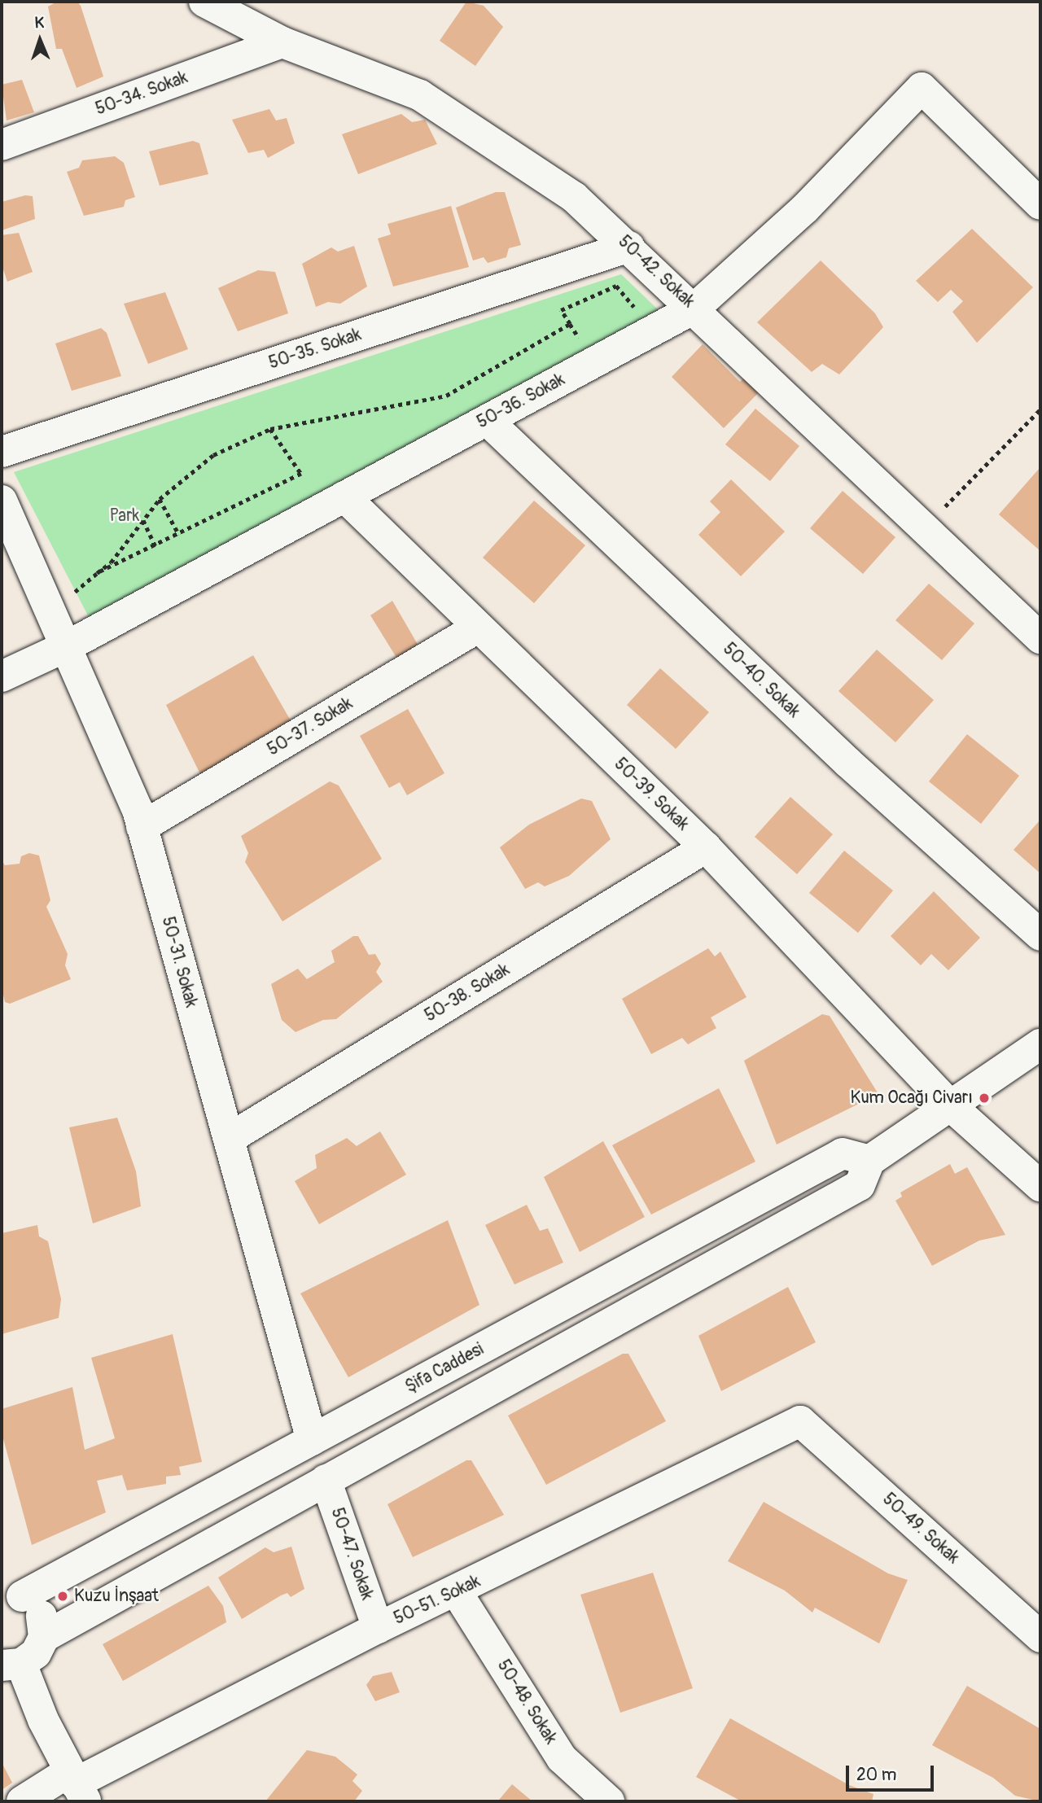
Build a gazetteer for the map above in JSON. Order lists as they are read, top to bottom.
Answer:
{
  "streets": {
    "street": [
      "50-34. Sokak",
      "50-42. Sokak",
      "50-35. Sokak",
      "50-36. Sokak",
      "50-40. Sokak",
      "50-37. Sokak",
      "50-39. Sokak",
      "50-31. Sokak",
      "50-38. Sokak",
      "Şifa Caddesi",
      "50-49. Sokak",
      "50-47. Sokak",
      "50-51. Sokak",
      "50-48. Sokak"
    ]
  },
  "crossings": [
    ["50-34. Sokak", "50-42. Sokak"],
    ["50-42. Sokak", "50-35. Sokak"],
    ["50-42. Sokak", "50-36. Sokak"],
    ["50-36. Sokak", "50-40. Sokak"],
    ["50-36. Sokak", "50-39. Sokak"],
    ["50-36. Sokak", "50-31. Sokak"],
    ["50-37. Sokak", "50-39. Sokak"],
    ["50-37. Sokak", "50-31. Sokak"],
    ["50-39. Sokak", "50-38. Sokak"],
    ["50-31. Sokak", "50-38. Sokak"],
    ["50-31. Sokak", "Şifa Caddesi"],
    ["50-49. Sokak", "50-51. Sokak"],
    ["50-47. Sokak", "50-51. Sokak"],
    ["50-51. Sokak", "50-48. Sokak"]
  ],
  "parks": ["Park"],
  "places": ["Kum Ocağı Civarı", "Kuzu İnşaat"],
  "scale_bar": "20 m",
  "north": "top"
}
